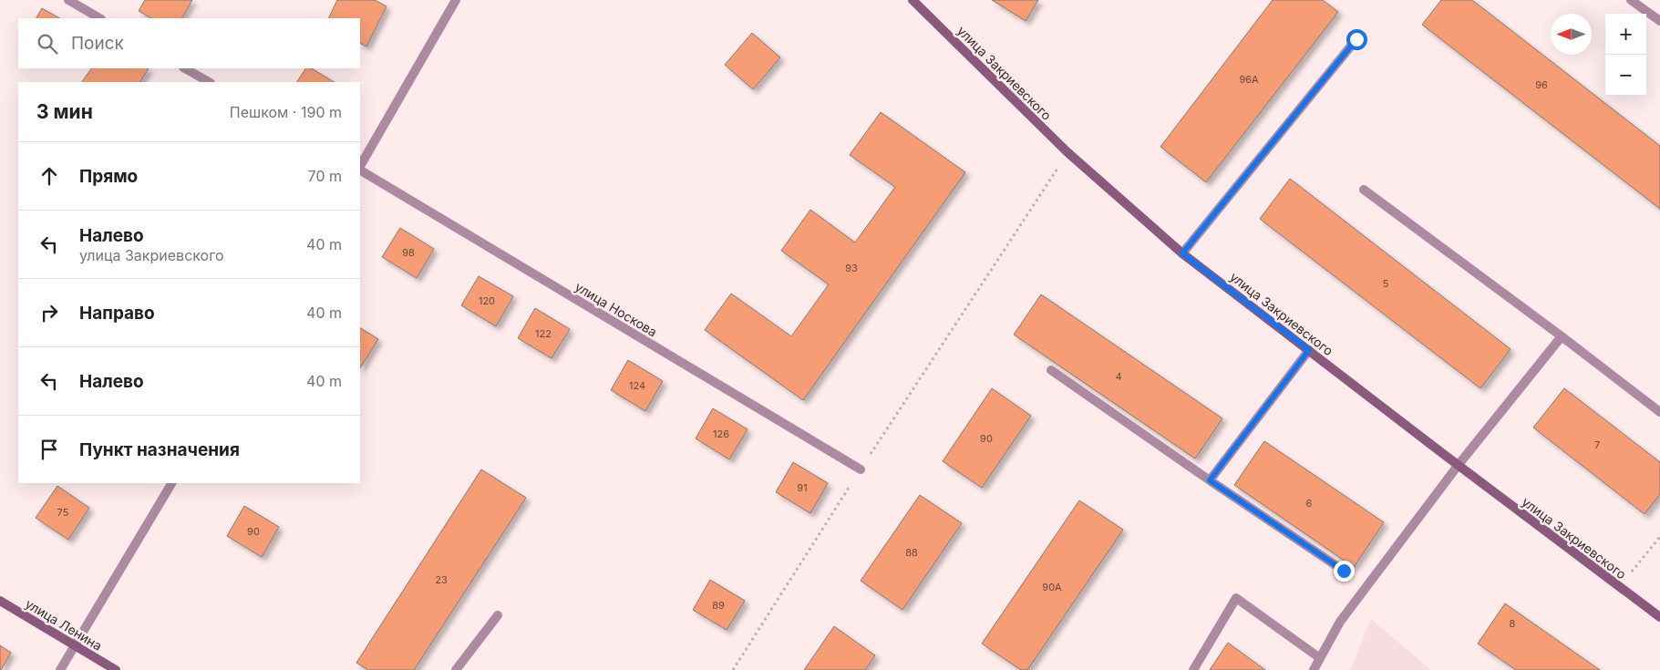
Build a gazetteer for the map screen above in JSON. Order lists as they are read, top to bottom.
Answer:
{
  "streets": {
    "main road": ["улица Закриевского", "улица Ленина"],
    "street": ["улица Носкова"]
  },
  "house_numbers": [
    "96А",
    "96",
    "98",
    "93",
    "5",
    "120",
    "122",
    "4",
    "124",
    "126",
    "90",
    "7",
    "91",
    "6",
    "75",
    "90",
    "88",
    "23",
    "90А",
    "89",
    "8"
  ],
  "north": "left",
  "page": {
    "map_buttons": ["+", "−"],
    "search": "Поиск",
    "heading": ["3 мин", "Пешком · 190 m"],
    "list": [
      ["Прямо", "70 m"],
      ["Налево", "улица Закриевского", "40 m"],
      ["Направо", "40 m"],
      ["Налево", "40 m"],
      "Пункт назначения"
    ]
  }
}
